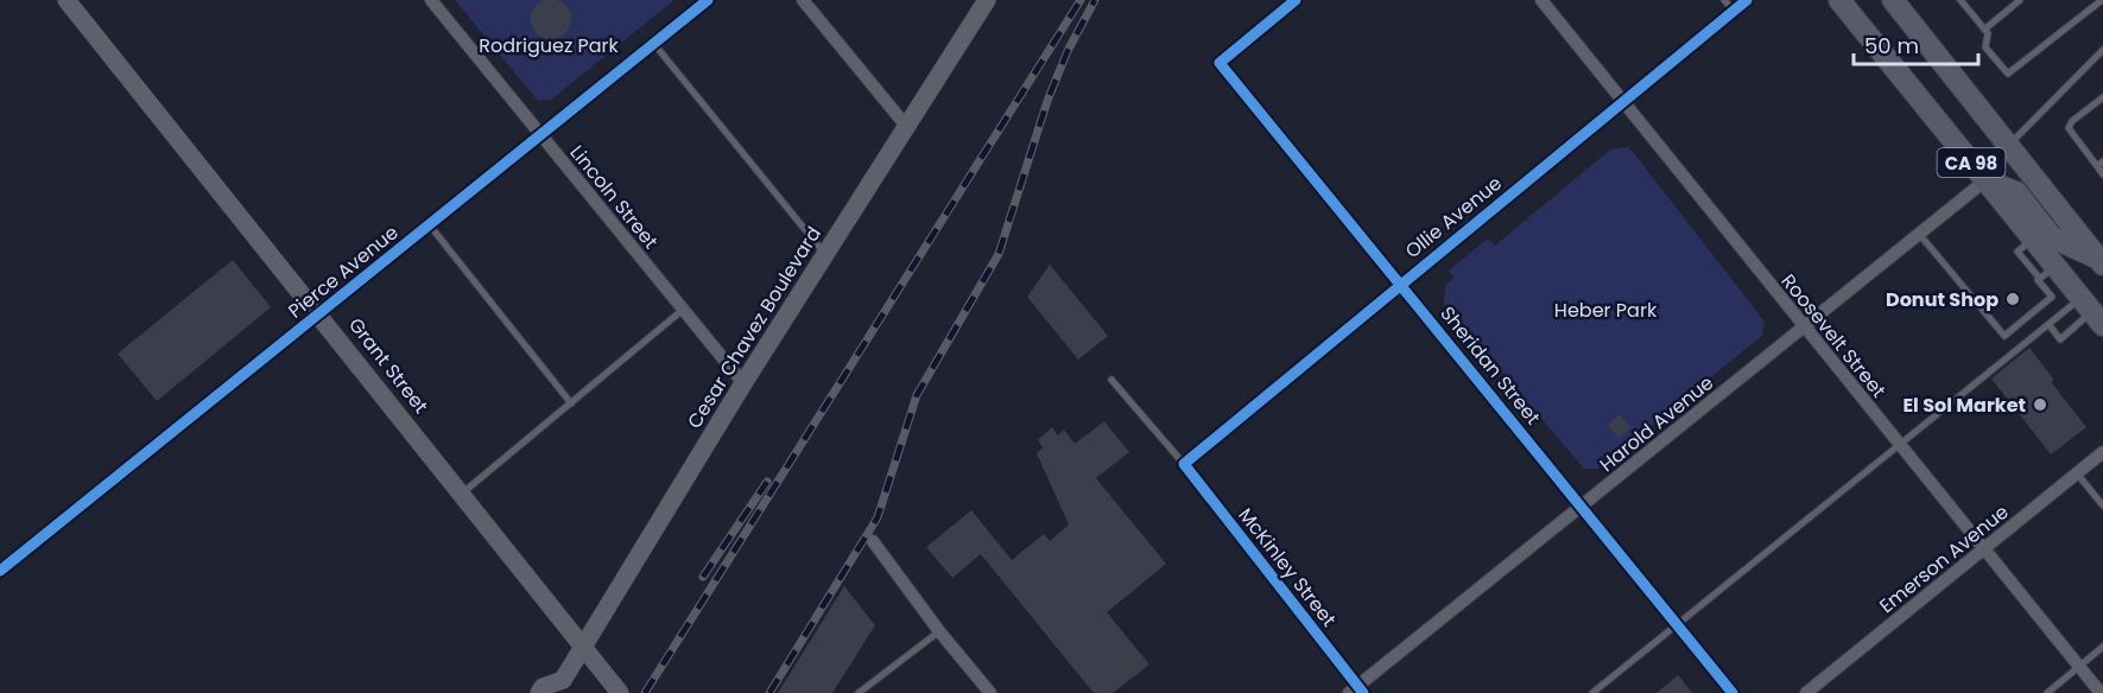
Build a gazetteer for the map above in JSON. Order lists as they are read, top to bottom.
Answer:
{
  "streets": {
    "main road": ["CA 98"],
    "street": [
      "Lincoln Street",
      "Ollie Avenue",
      "Pierce Avenue",
      "Cesar Chavez Boulevard",
      "Roosevelt Street",
      "Grant Street",
      "Sheridan Street",
      "Harold Avenue",
      "Emerson Avenue",
      "McKinley Street"
    ]
  },
  "crossings": [
    ["CA 98", "Harold Avenue"],
    ["Lincoln Street", "Pierce Avenue"],
    ["Lincoln Street", "Cesar Chavez Boulevard"],
    ["Ollie Avenue", "Roosevelt Street"],
    ["Ollie Avenue", "Sheridan Street"],
    ["Ollie Avenue", "McKinley Street"],
    ["Pierce Avenue", "Grant Street"],
    ["Cesar Chavez Boulevard", "Grant Street"],
    ["Roosevelt Street", "Harold Avenue"],
    ["Roosevelt Street", "Emerson Avenue"],
    ["Sheridan Street", "Harold Avenue"],
    ["Harold Avenue", "McKinley Street"]
  ],
  "parks": ["Rodriguez Park", "Heber Park"],
  "places": ["Donut Shop", "El Sol Market"],
  "scale_bar": "50 m"
}
